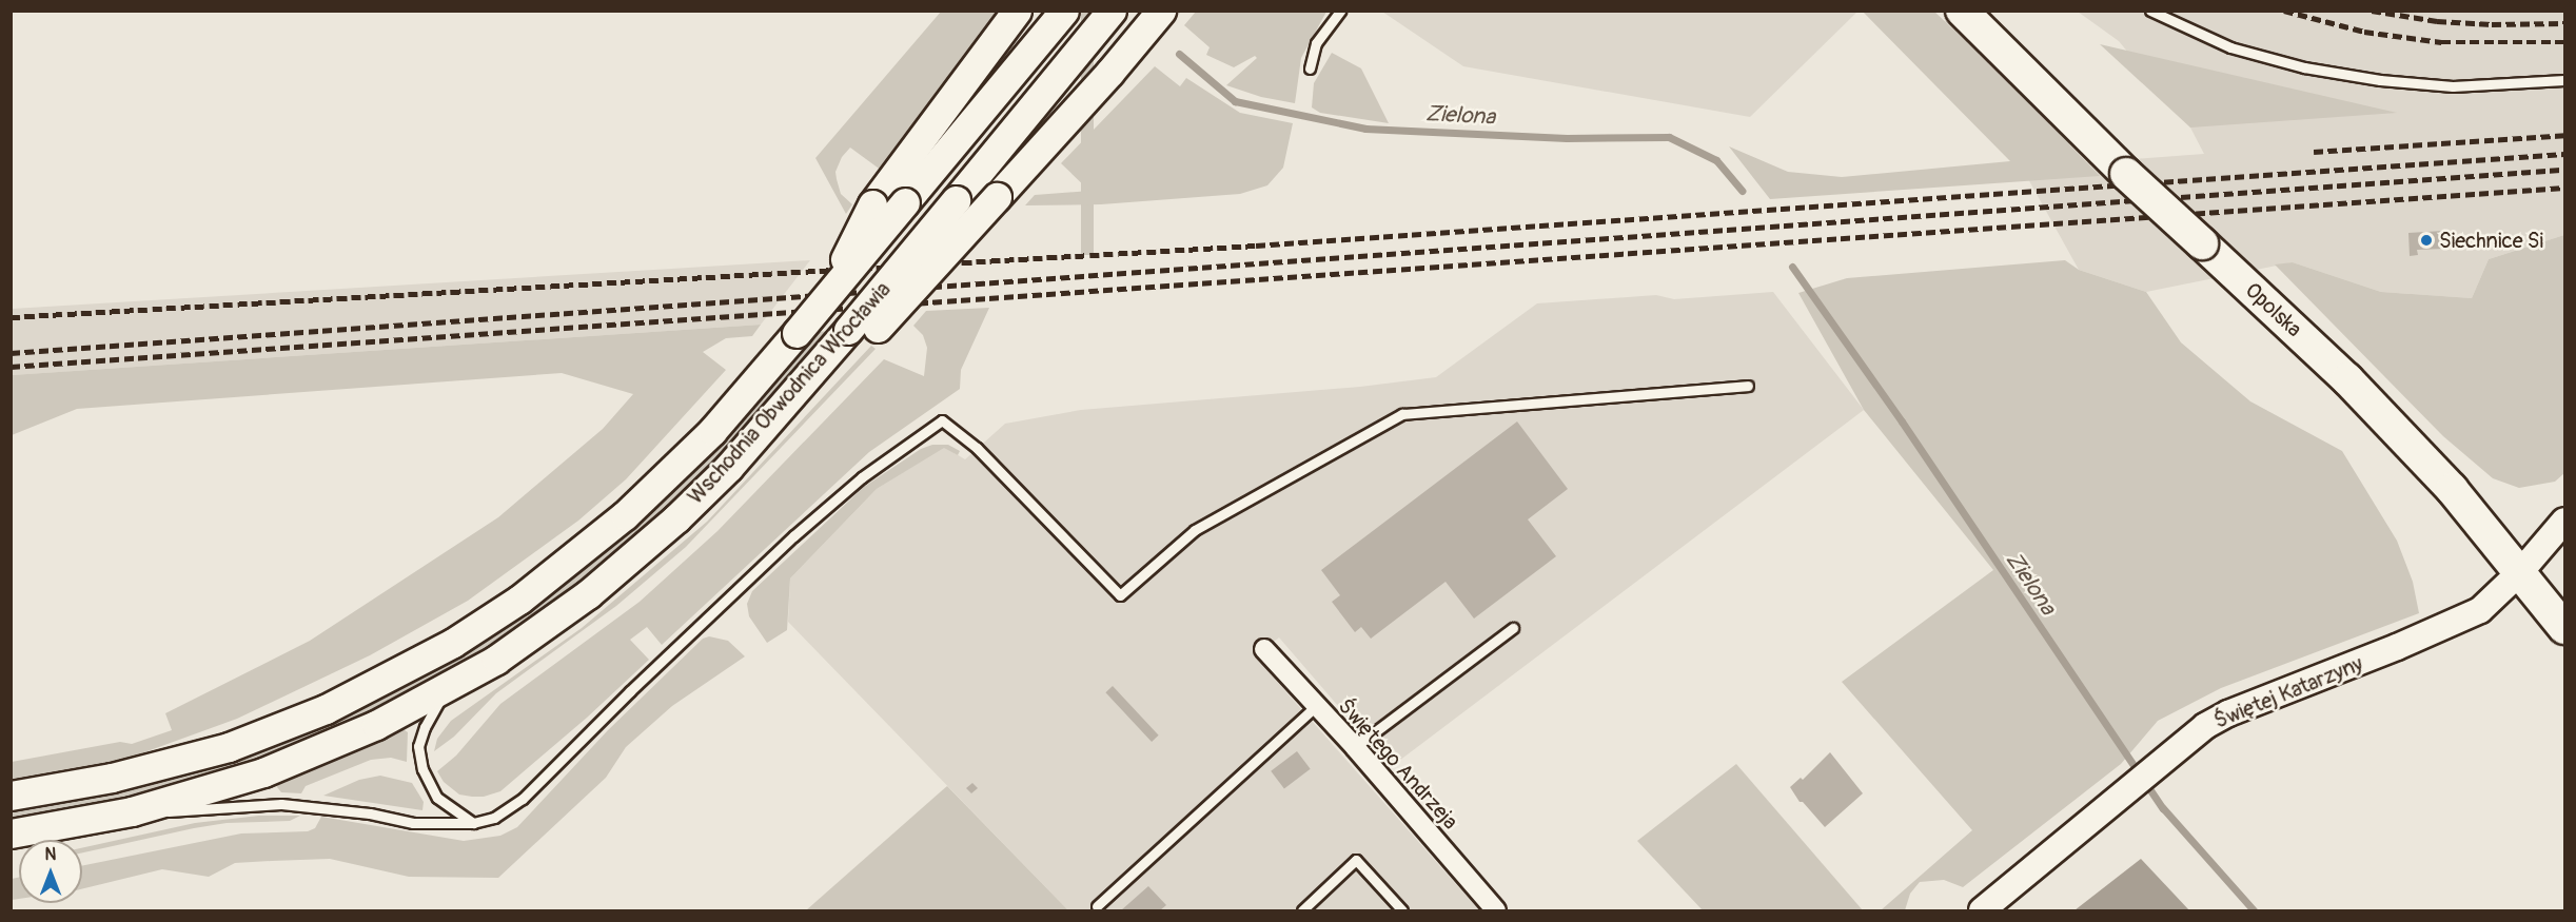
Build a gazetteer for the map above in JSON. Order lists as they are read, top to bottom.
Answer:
{
  "streets": {
    "main road": ["Opolska", "Wschodnia Obwodnica Wrocławia"],
    "street": ["Świętej Katarzyny", "Świętego Andrzeja"]
  },
  "crossings": [
    ["Opolska", "Świętej Katarzyny"]
  ],
  "water": ["Zielona"],
  "places": ["Siechnice Si"],
  "north": "top"
}
